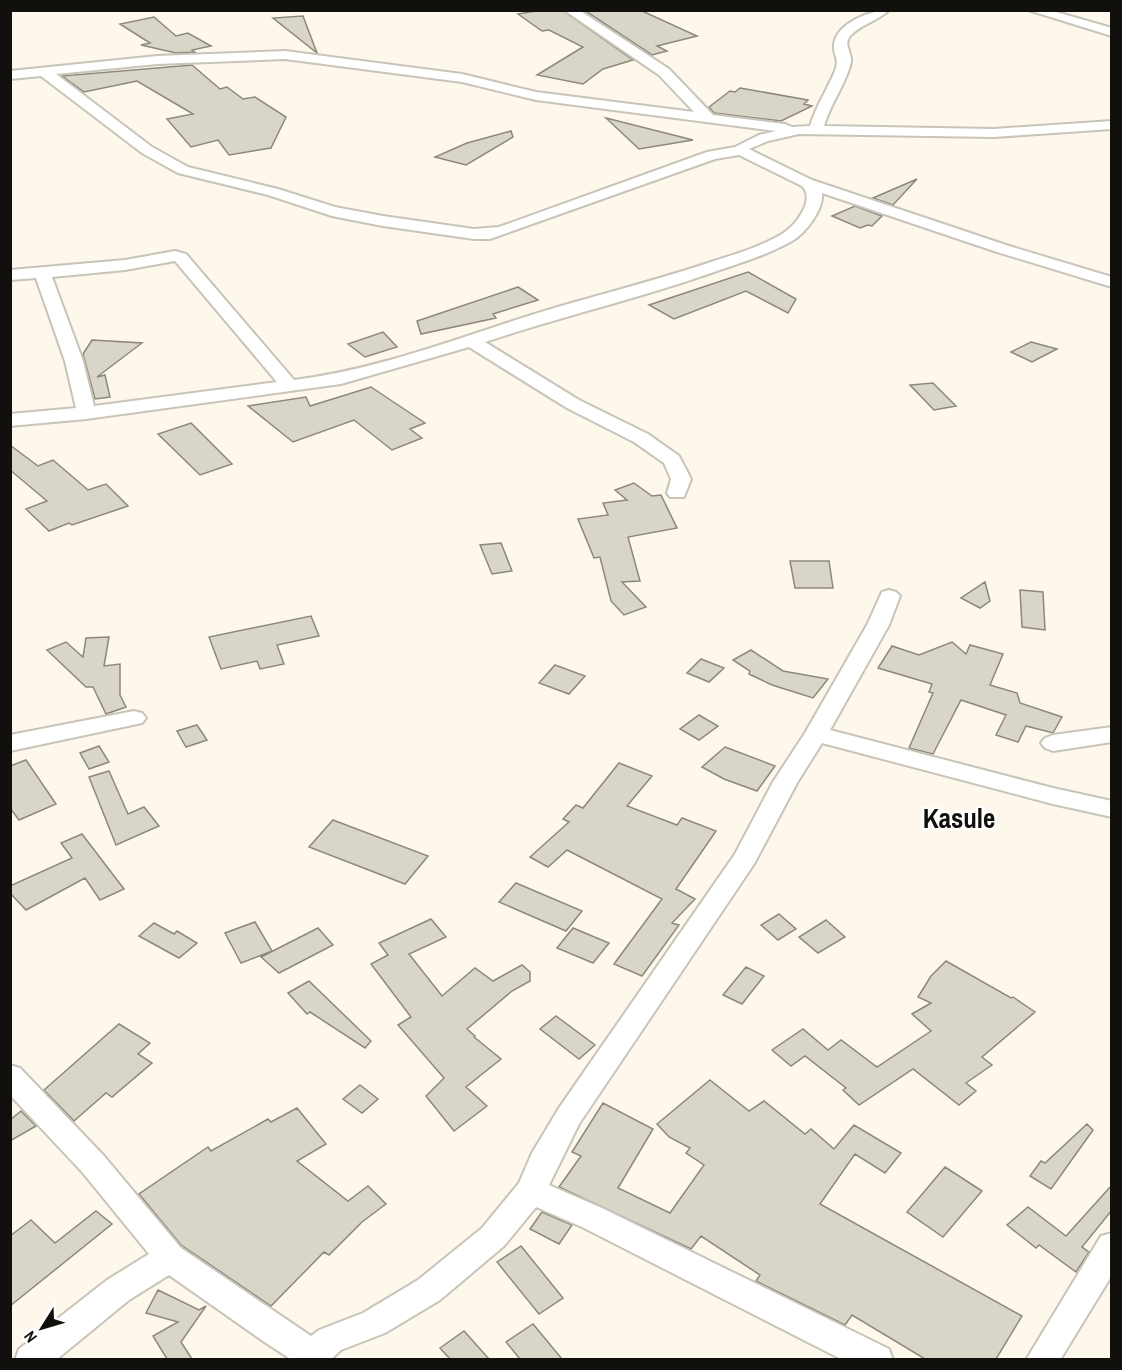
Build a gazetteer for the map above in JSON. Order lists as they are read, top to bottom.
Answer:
{
  "districts": ["Kasule"],
  "north": "bottom left"
}
